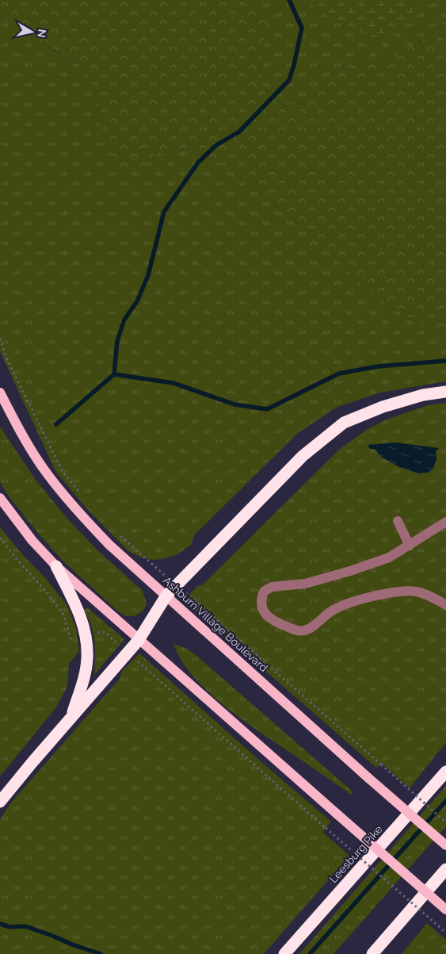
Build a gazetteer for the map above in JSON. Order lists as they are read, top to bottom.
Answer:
{
  "streets": {
    "highway": ["Leesburg Pike"],
    "main road": ["Ashburn Village Boulevard"]
  },
  "north": "right"
}
